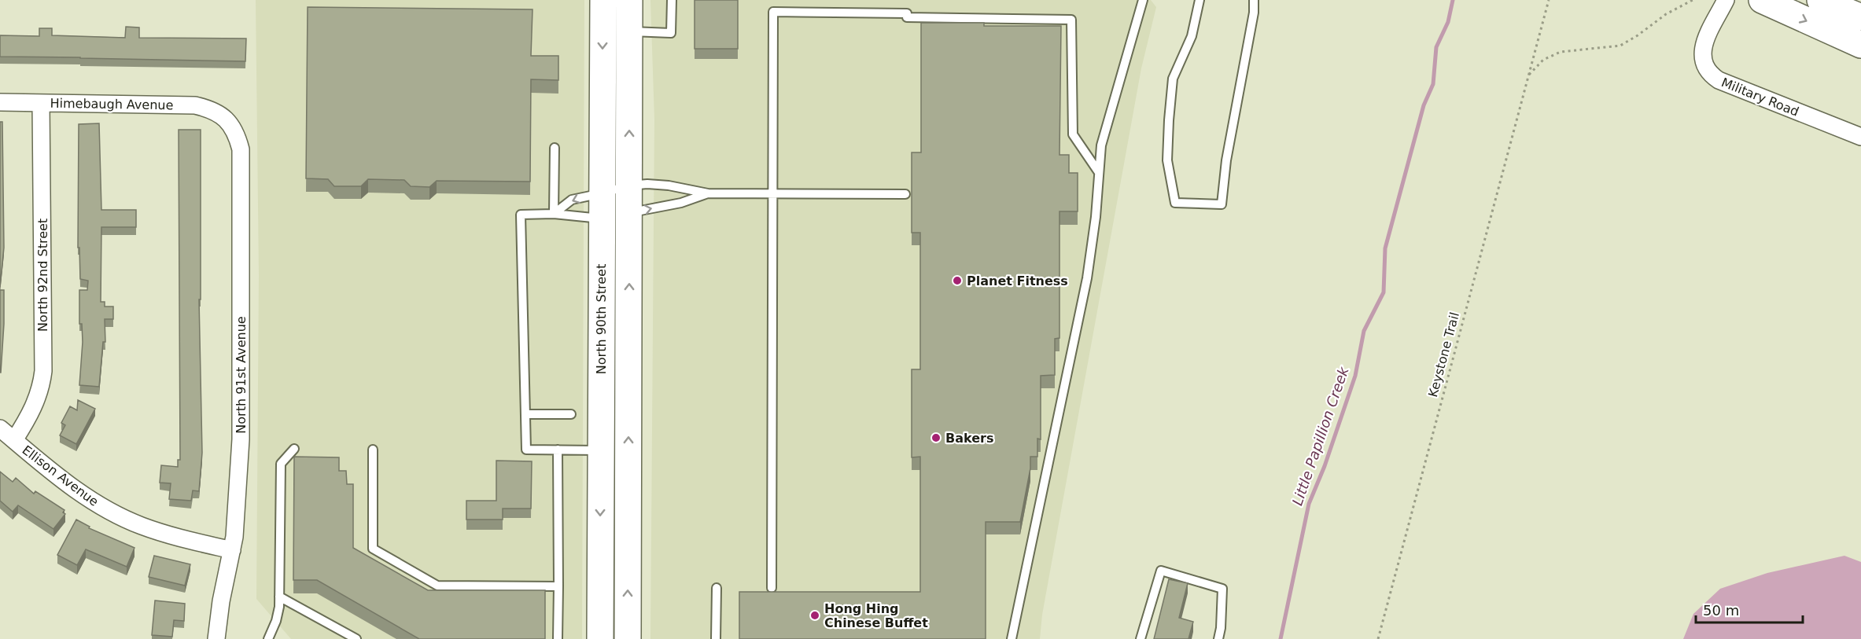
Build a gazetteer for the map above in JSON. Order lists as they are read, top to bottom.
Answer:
{
  "streets": {
    "main road": ["North 90th Street"],
    "street": [
      "Military Road",
      "Himebaugh Avenue",
      "North 92nd Street",
      "North 91st Avenue",
      "Ellison Avenue"
    ],
    "path": ["Keystone Trail"]
  },
  "crossings": [
    ["Himebaugh Avenue", "North 92nd Street"],
    ["Himebaugh Avenue", "North 91st Avenue"],
    ["North 92nd Street", "Ellison Avenue"],
    ["North 91st Avenue", "Ellison Avenue"]
  ],
  "water": ["Little Papillion Creek"],
  "places": ["Planet Fitness", "Bakers", "Hong Hing Chinese Buffet"],
  "scale_bar": "50 m"
}
